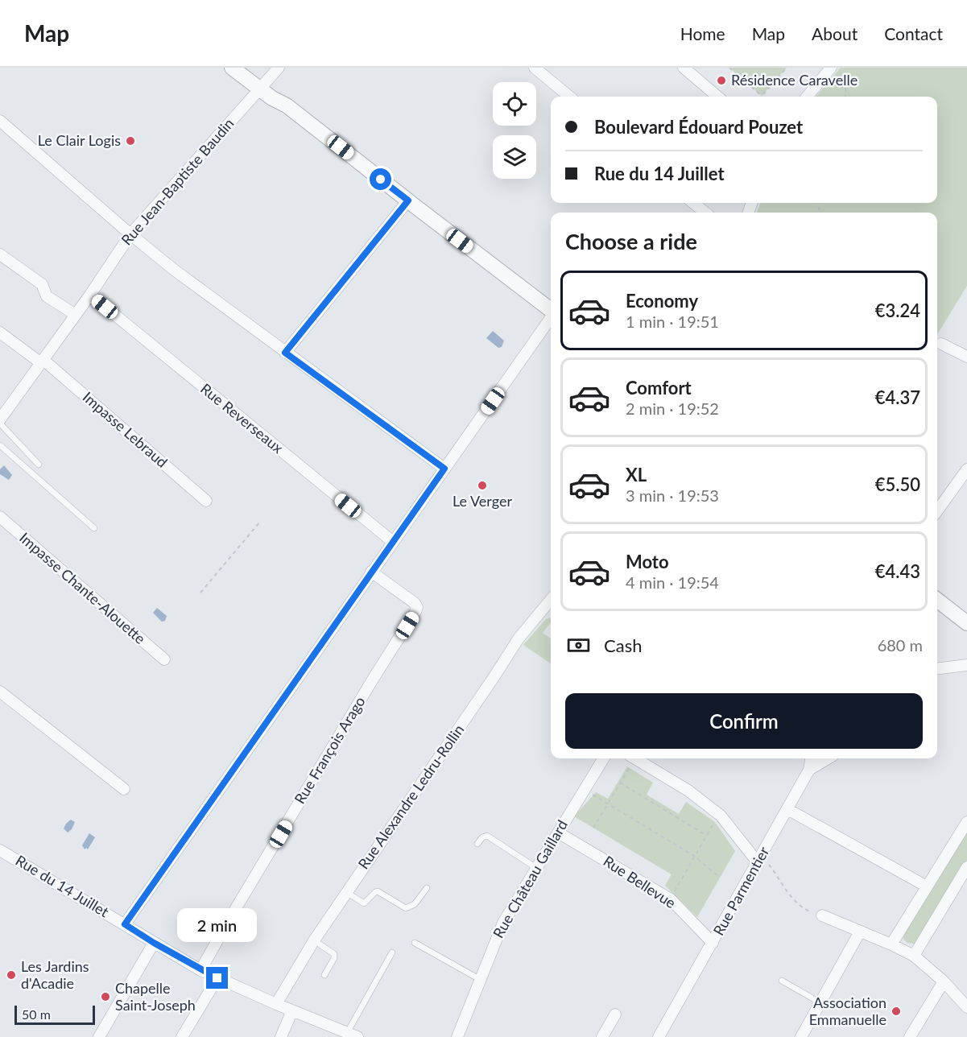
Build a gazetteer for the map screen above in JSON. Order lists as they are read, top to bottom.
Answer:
{
  "streets": {
    "street": [
      "Rue Jean-Baptiste Baudin",
      "Rue Reverseaux",
      "Impasse Lebraud",
      "Impasse Chante-Alouette",
      "Rue François Arago",
      "Rue Alexandre Ledru-Rollin",
      "Rue Château Gaillard",
      "Rue Bellevue",
      "Rue du 14 Juillet",
      "Rue Parmentier"
    ]
  },
  "crossings": [
    ["Rue Jean-Baptiste Baudin", "Rue Reverseaux"],
    ["Rue Jean-Baptiste Baudin", "Impasse Lebraud"],
    ["Rue François Arago", "Rue du 14 Juillet"],
    ["Rue Alexandre Ledru-Rollin", "Rue du 14 Juillet"],
    ["Rue Château Gaillard", "Rue Bellevue"],
    ["Rue Bellevue", "Rue Parmentier"]
  ],
  "places": [
    "Résidence Caravelle",
    "Le Clair Logis",
    "Le Verger",
    "Les Jardins d'Acadie",
    "Chapelle Saint-Joseph",
    "Association Emmanuelle"
  ],
  "scale_bar": "50 m",
  "page": {
    "header": "Map",
    "nav": [
      "Home",
      "Map",
      "About",
      "Contact"
    ],
    "banner": ["Boulevard Édouard Pouzet", "Rue du 14 Juillet"],
    "heading": "Choose a ride",
    "list": [
      {
        "name": "Economy",
        "note": "1 min · 19:51",
        "value": "€3.24"
      },
      {
        "name": "Comfort",
        "note": "2 min · 19:52",
        "value": "€4.37"
      },
      {
        "name": "XL",
        "note": "3 min · 19:53",
        "value": "€5.50"
      },
      {
        "name": "Moto",
        "note": "4 min · 19:54",
        "value": "€4.43"
      }
    ],
    "pay": ["Cash", "680 m"],
    "buttons": "Confirm",
    "bubble": "2 min",
    "scale": "50 m"
  }
}
